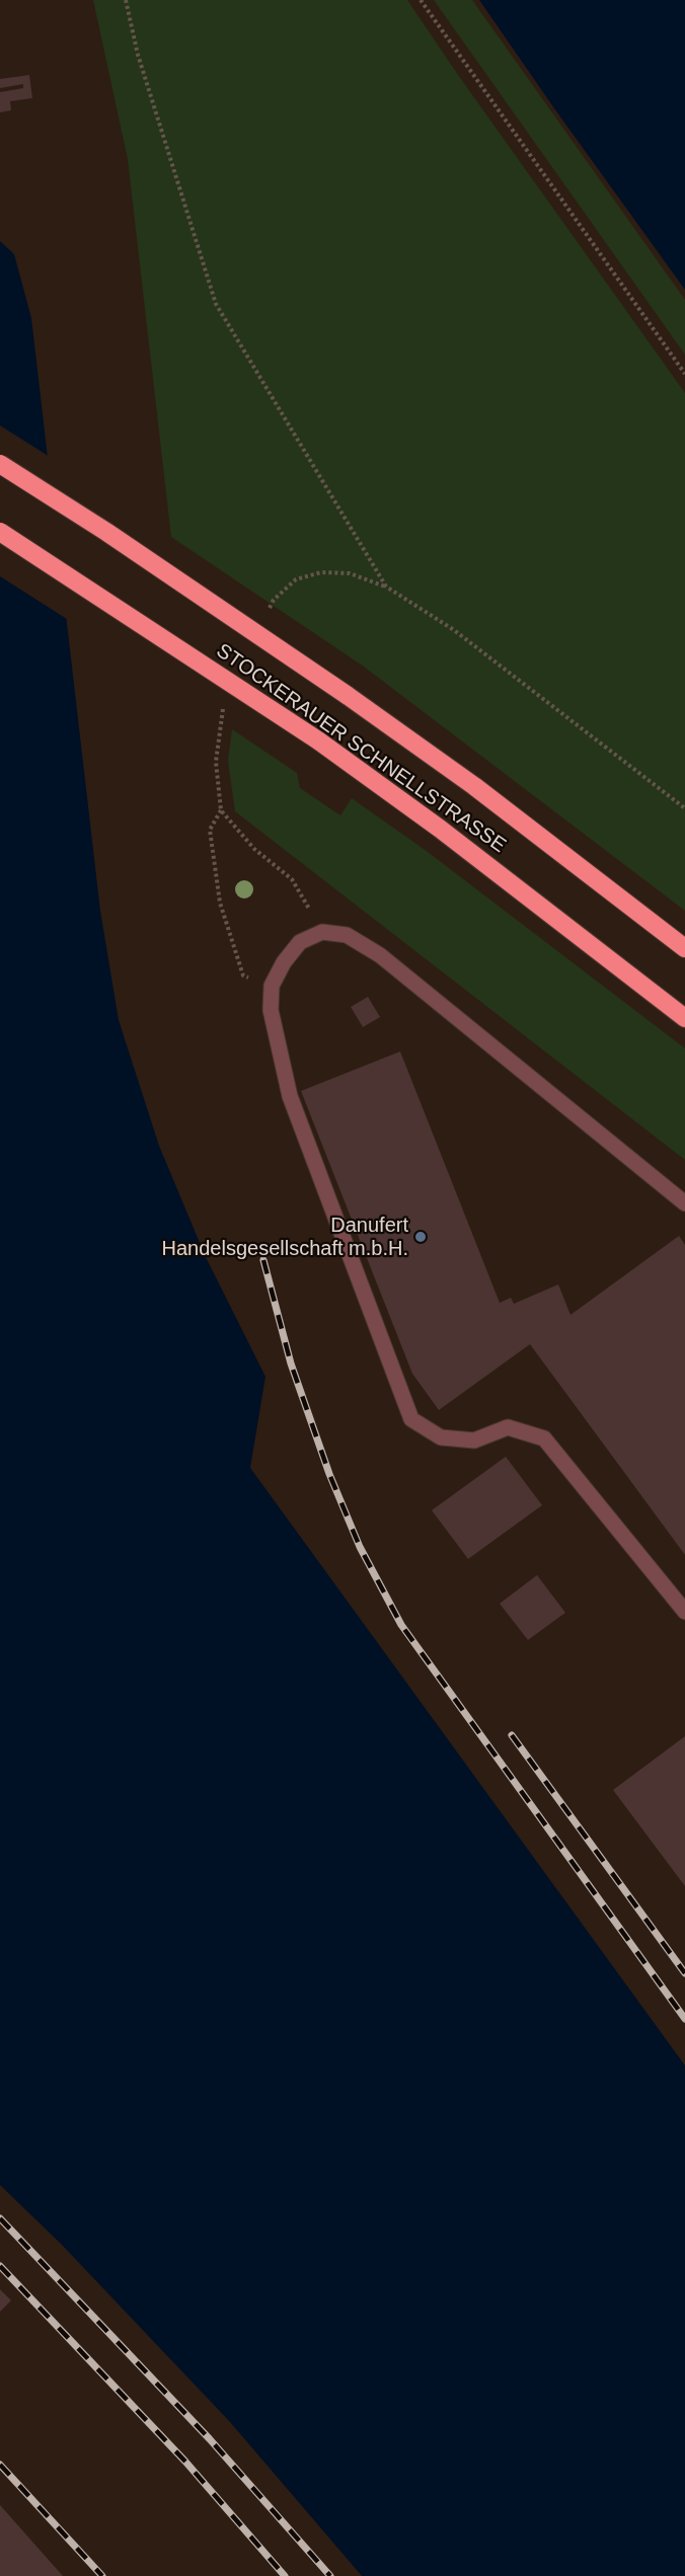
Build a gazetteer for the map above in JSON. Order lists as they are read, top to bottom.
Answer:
{
  "streets": {
    "highway": ["STOCKERAUER SCHNELLSTRASSE"]
  },
  "places": ["Danufert Handelsgesellschaft m.b.H."]
}
